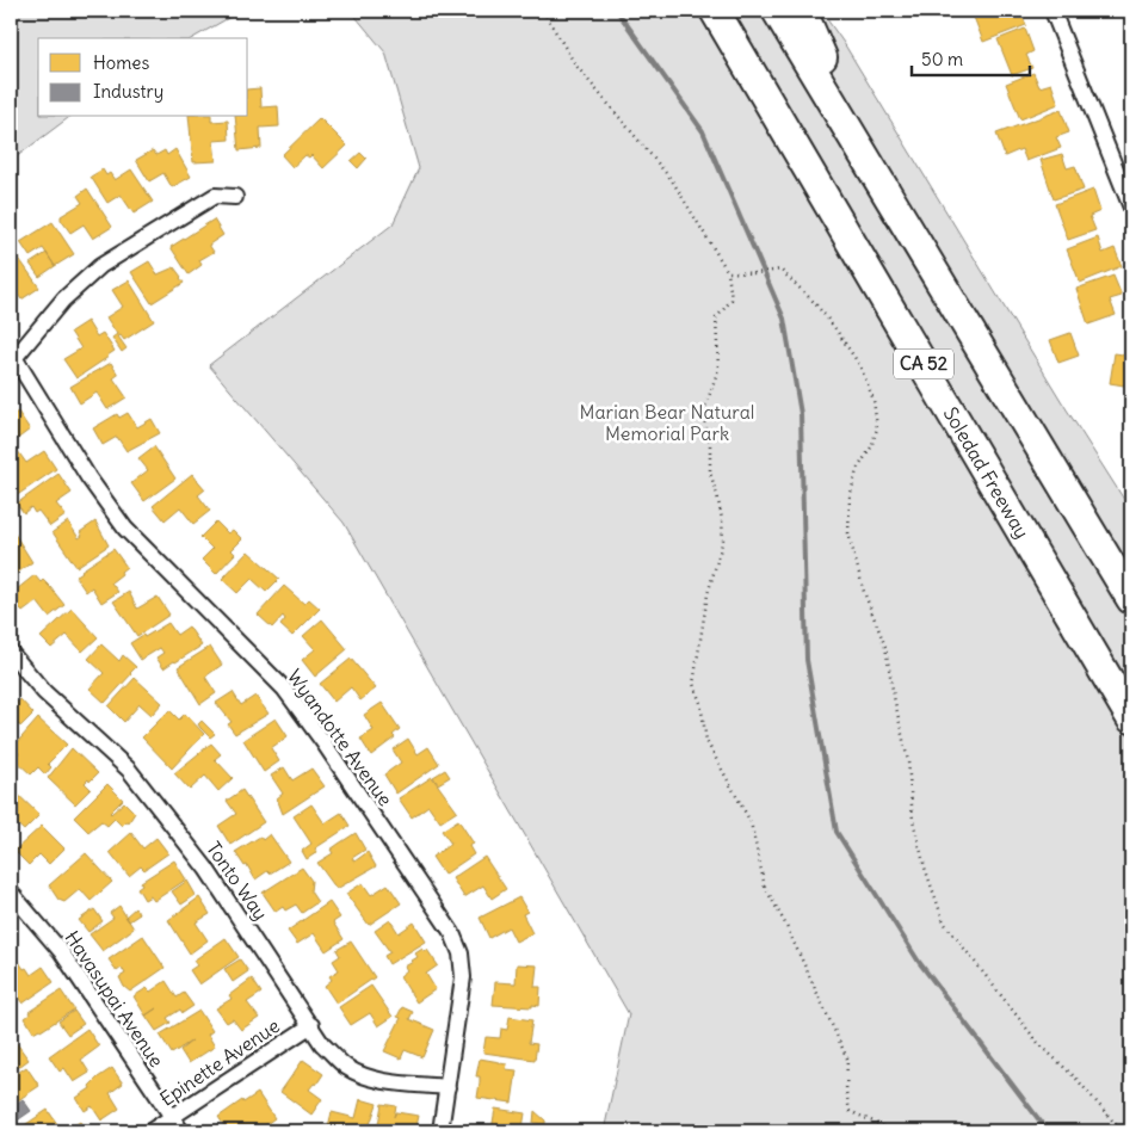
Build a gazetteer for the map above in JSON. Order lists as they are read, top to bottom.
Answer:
{
  "streets": {
    "highway": ["CA 52", "Soledad Freeway"],
    "street": [
      "Wyandotte Avenue",
      "Tonto Way",
      "Havasupai Avenue",
      "Epinette Avenue"
    ]
  },
  "crossings": [
    ["Wyandotte Avenue", "Tonto Way"],
    ["Tonto Way", "Epinette Avenue"],
    ["Havasupai Avenue", "Epinette Avenue"]
  ],
  "parks": ["Marian Bear Natural Memorial Park"],
  "legend": ["Homes", "Industry"],
  "scale_bar": "50 m"
}
